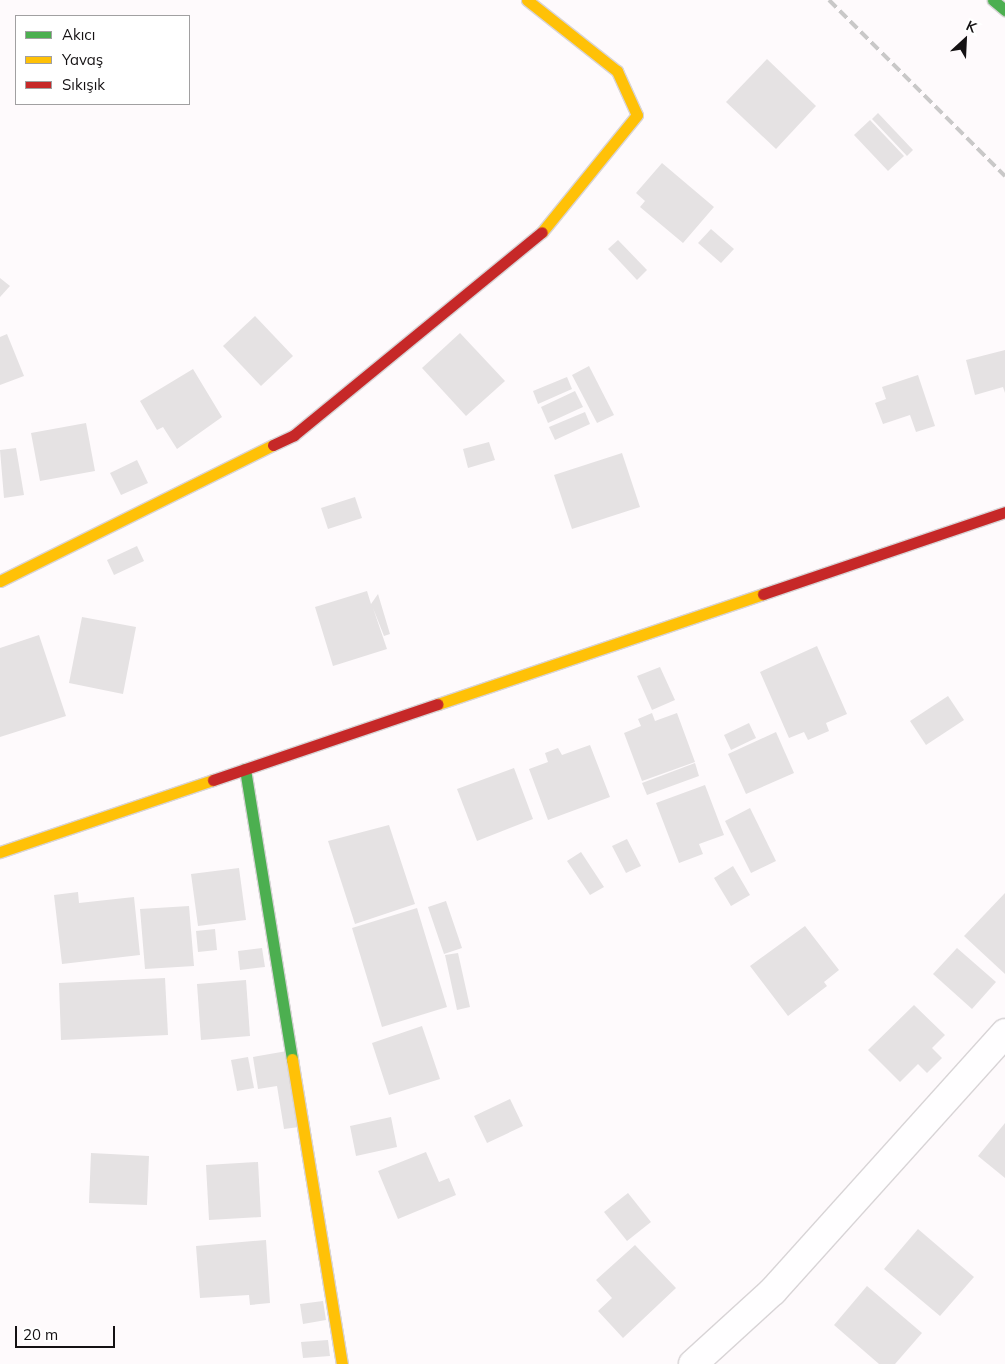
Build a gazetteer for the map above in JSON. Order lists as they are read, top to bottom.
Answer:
{
  "legend": ["Akıcı", "Yavaş", "Sıkışık"],
  "scale_bar": "20 m",
  "north": "top right"
}
